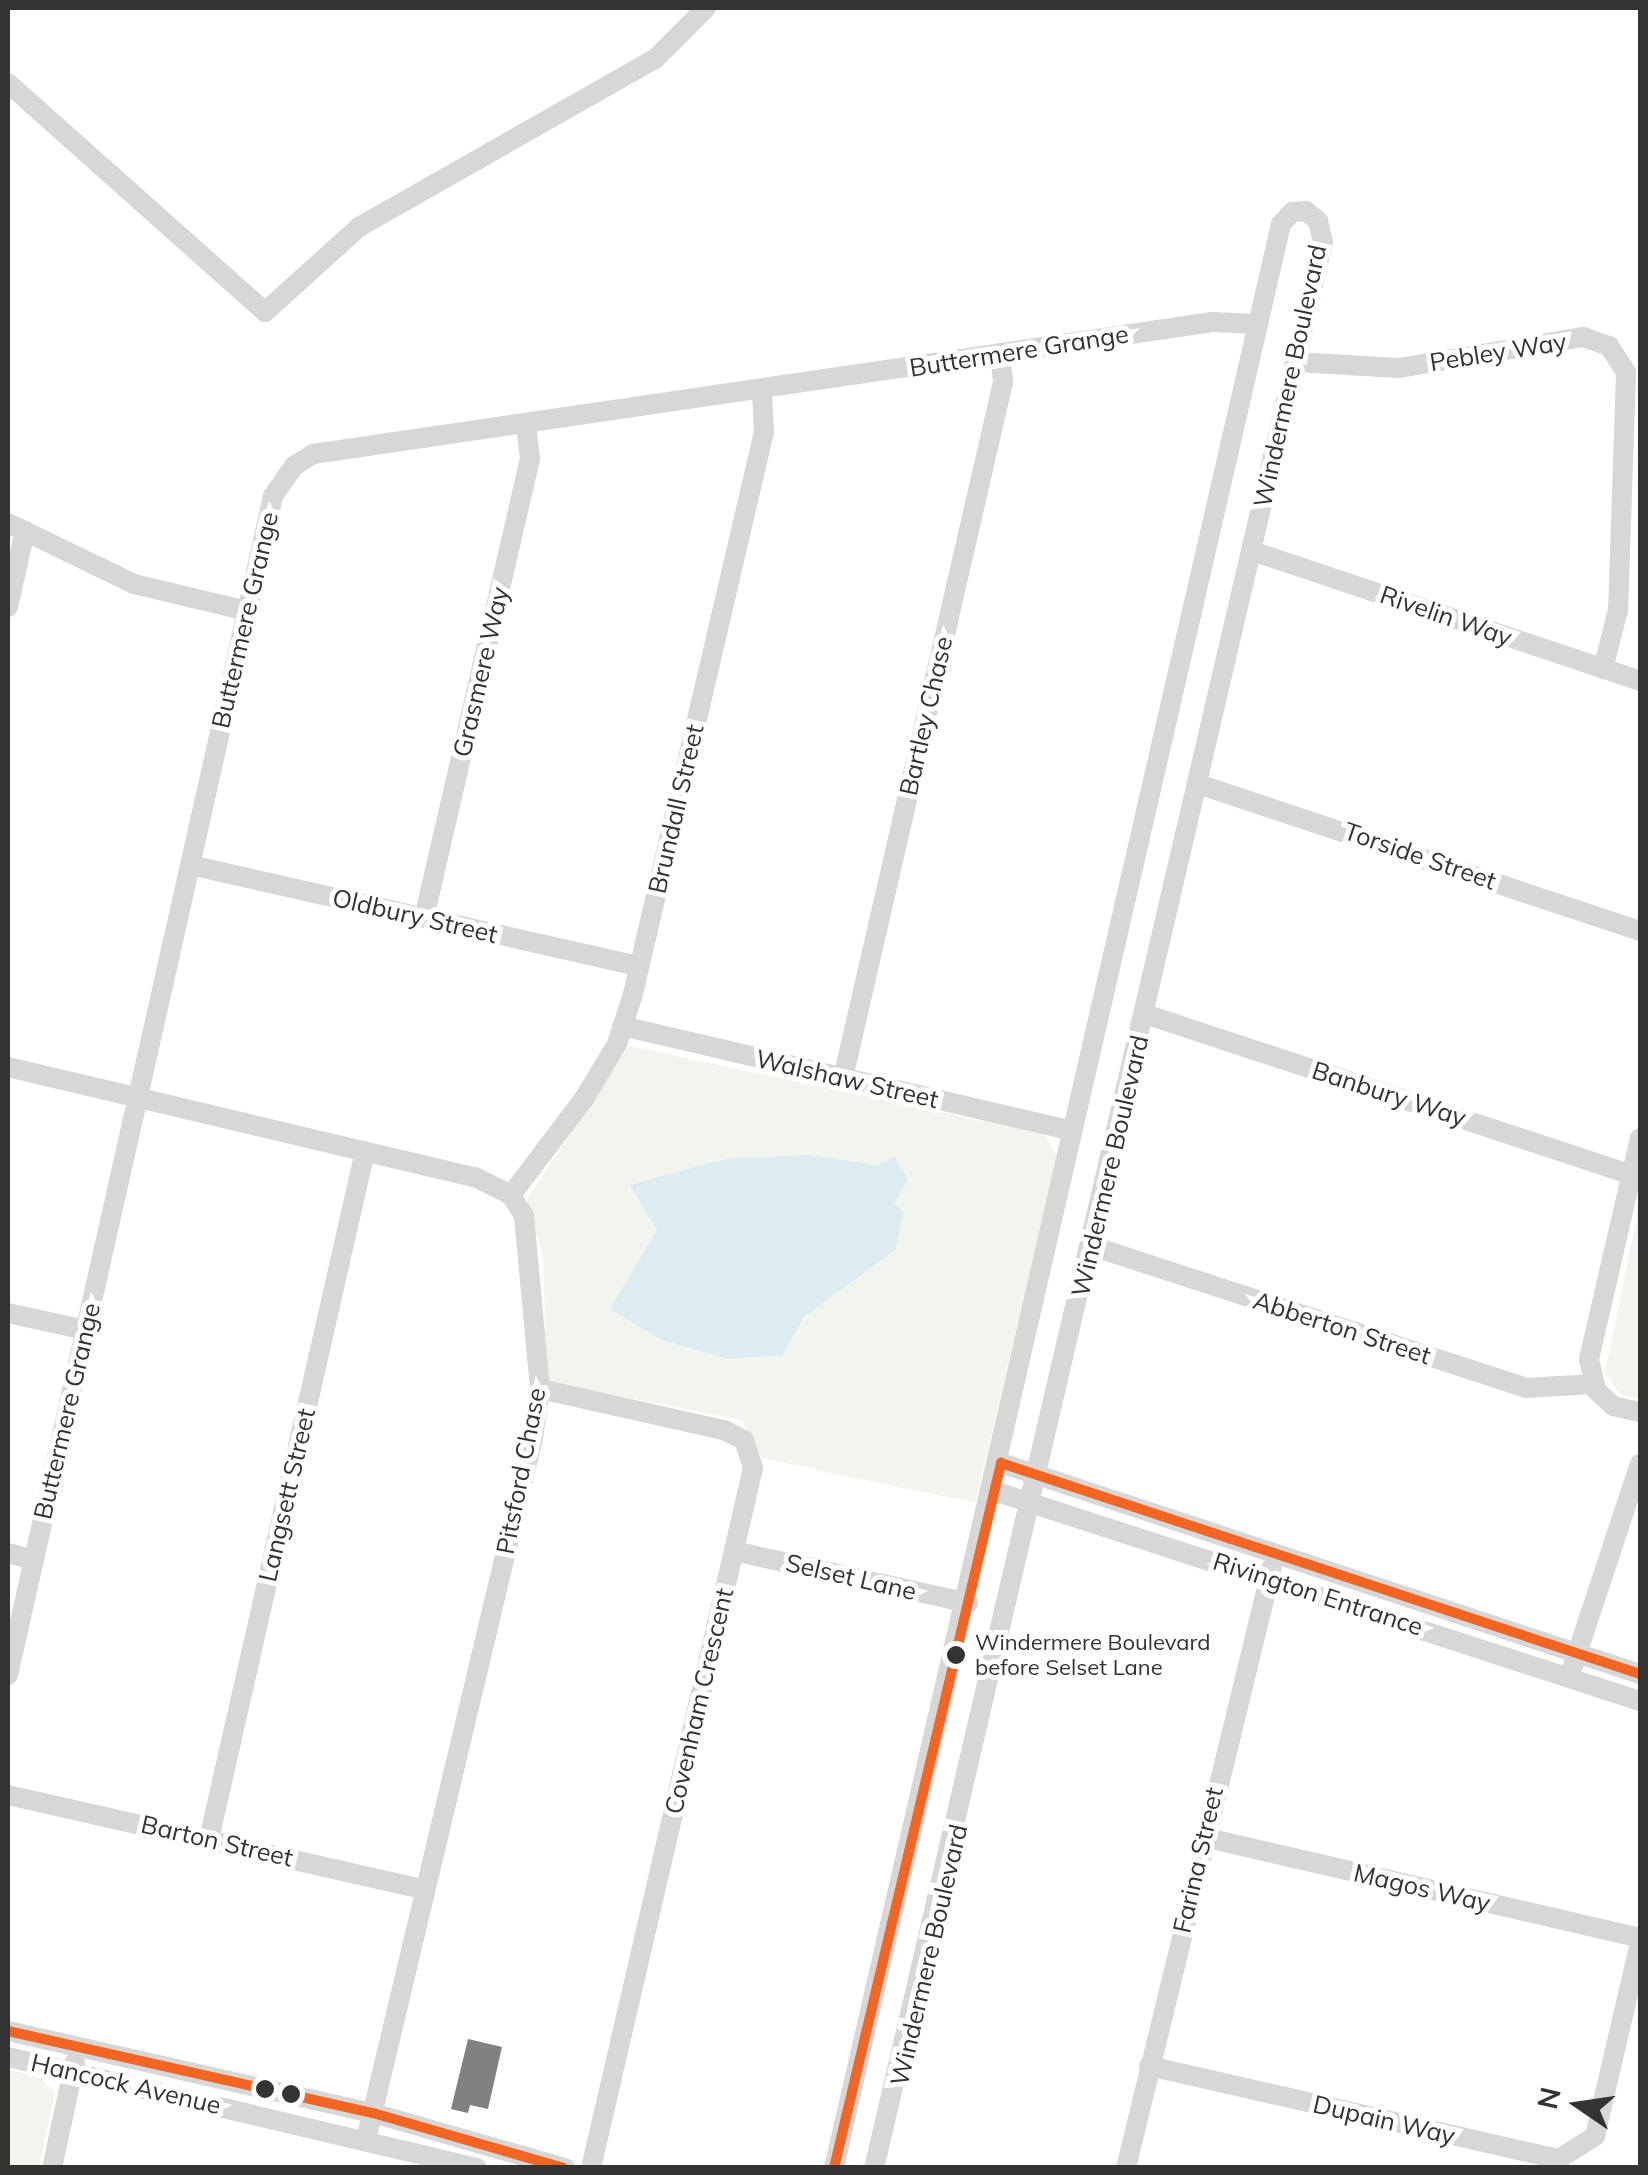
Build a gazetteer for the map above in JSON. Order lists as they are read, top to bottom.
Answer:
{
  "streets": {
    "street": [
      "Buttermere Grange",
      "Pebley Way",
      "Windermere Boulevard",
      "Rivelin Way",
      "Grasmere Way",
      "Bartley Chase",
      "Brundall Street",
      "Torside Street",
      "Oldbury Street",
      "Walshaw Street",
      "Banbury Way",
      "Abberton Street",
      "Pitsford Chase",
      "Langsett Street",
      "Selset Lane",
      "Rivington Entrance",
      "Covenham Crescent",
      "Barton Street",
      "Farina Street",
      "Magos Way",
      "Hancock Avenue",
      "Dupain Way"
    ]
  },
  "crossings": [
    ["Buttermere Grange", "Windermere Boulevard"],
    ["Buttermere Grange", "Grasmere Way"],
    ["Buttermere Grange", "Bartley Chase"],
    ["Buttermere Grange", "Brundall Street"],
    ["Buttermere Grange", "Oldbury Street"],
    ["Pebley Way", "Windermere Boulevard"],
    ["Pebley Way", "Rivelin Way"],
    ["Windermere Boulevard", "Rivelin Way"],
    ["Windermere Boulevard", "Torside Street"],
    ["Windermere Boulevard", "Walshaw Street"],
    ["Windermere Boulevard", "Banbury Way"],
    ["Windermere Boulevard", "Abberton Street"],
    ["Windermere Boulevard", "Selset Lane"],
    ["Windermere Boulevard", "Rivington Entrance"],
    ["Grasmere Way", "Oldbury Street"],
    ["Bartley Chase", "Walshaw Street"],
    ["Brundall Street", "Oldbury Street"],
    ["Brundall Street", "Walshaw Street"],
    ["Brundall Street", "Pitsford Chase"],
    ["Pitsford Chase", "Covenham Crescent"],
    ["Pitsford Chase", "Barton Street"],
    ["Pitsford Chase", "Hancock Avenue"],
    ["Langsett Street", "Barton Street"],
    ["Selset Lane", "Covenham Crescent"],
    ["Rivington Entrance", "Farina Street"],
    ["Farina Street", "Magos Way"],
    ["Farina Street", "Dupain Way"],
    ["Magos Way", "Dupain Way"]
  ],
  "places": ["Windermere Boulevard before Selset Lane"],
  "north": "left"
}
